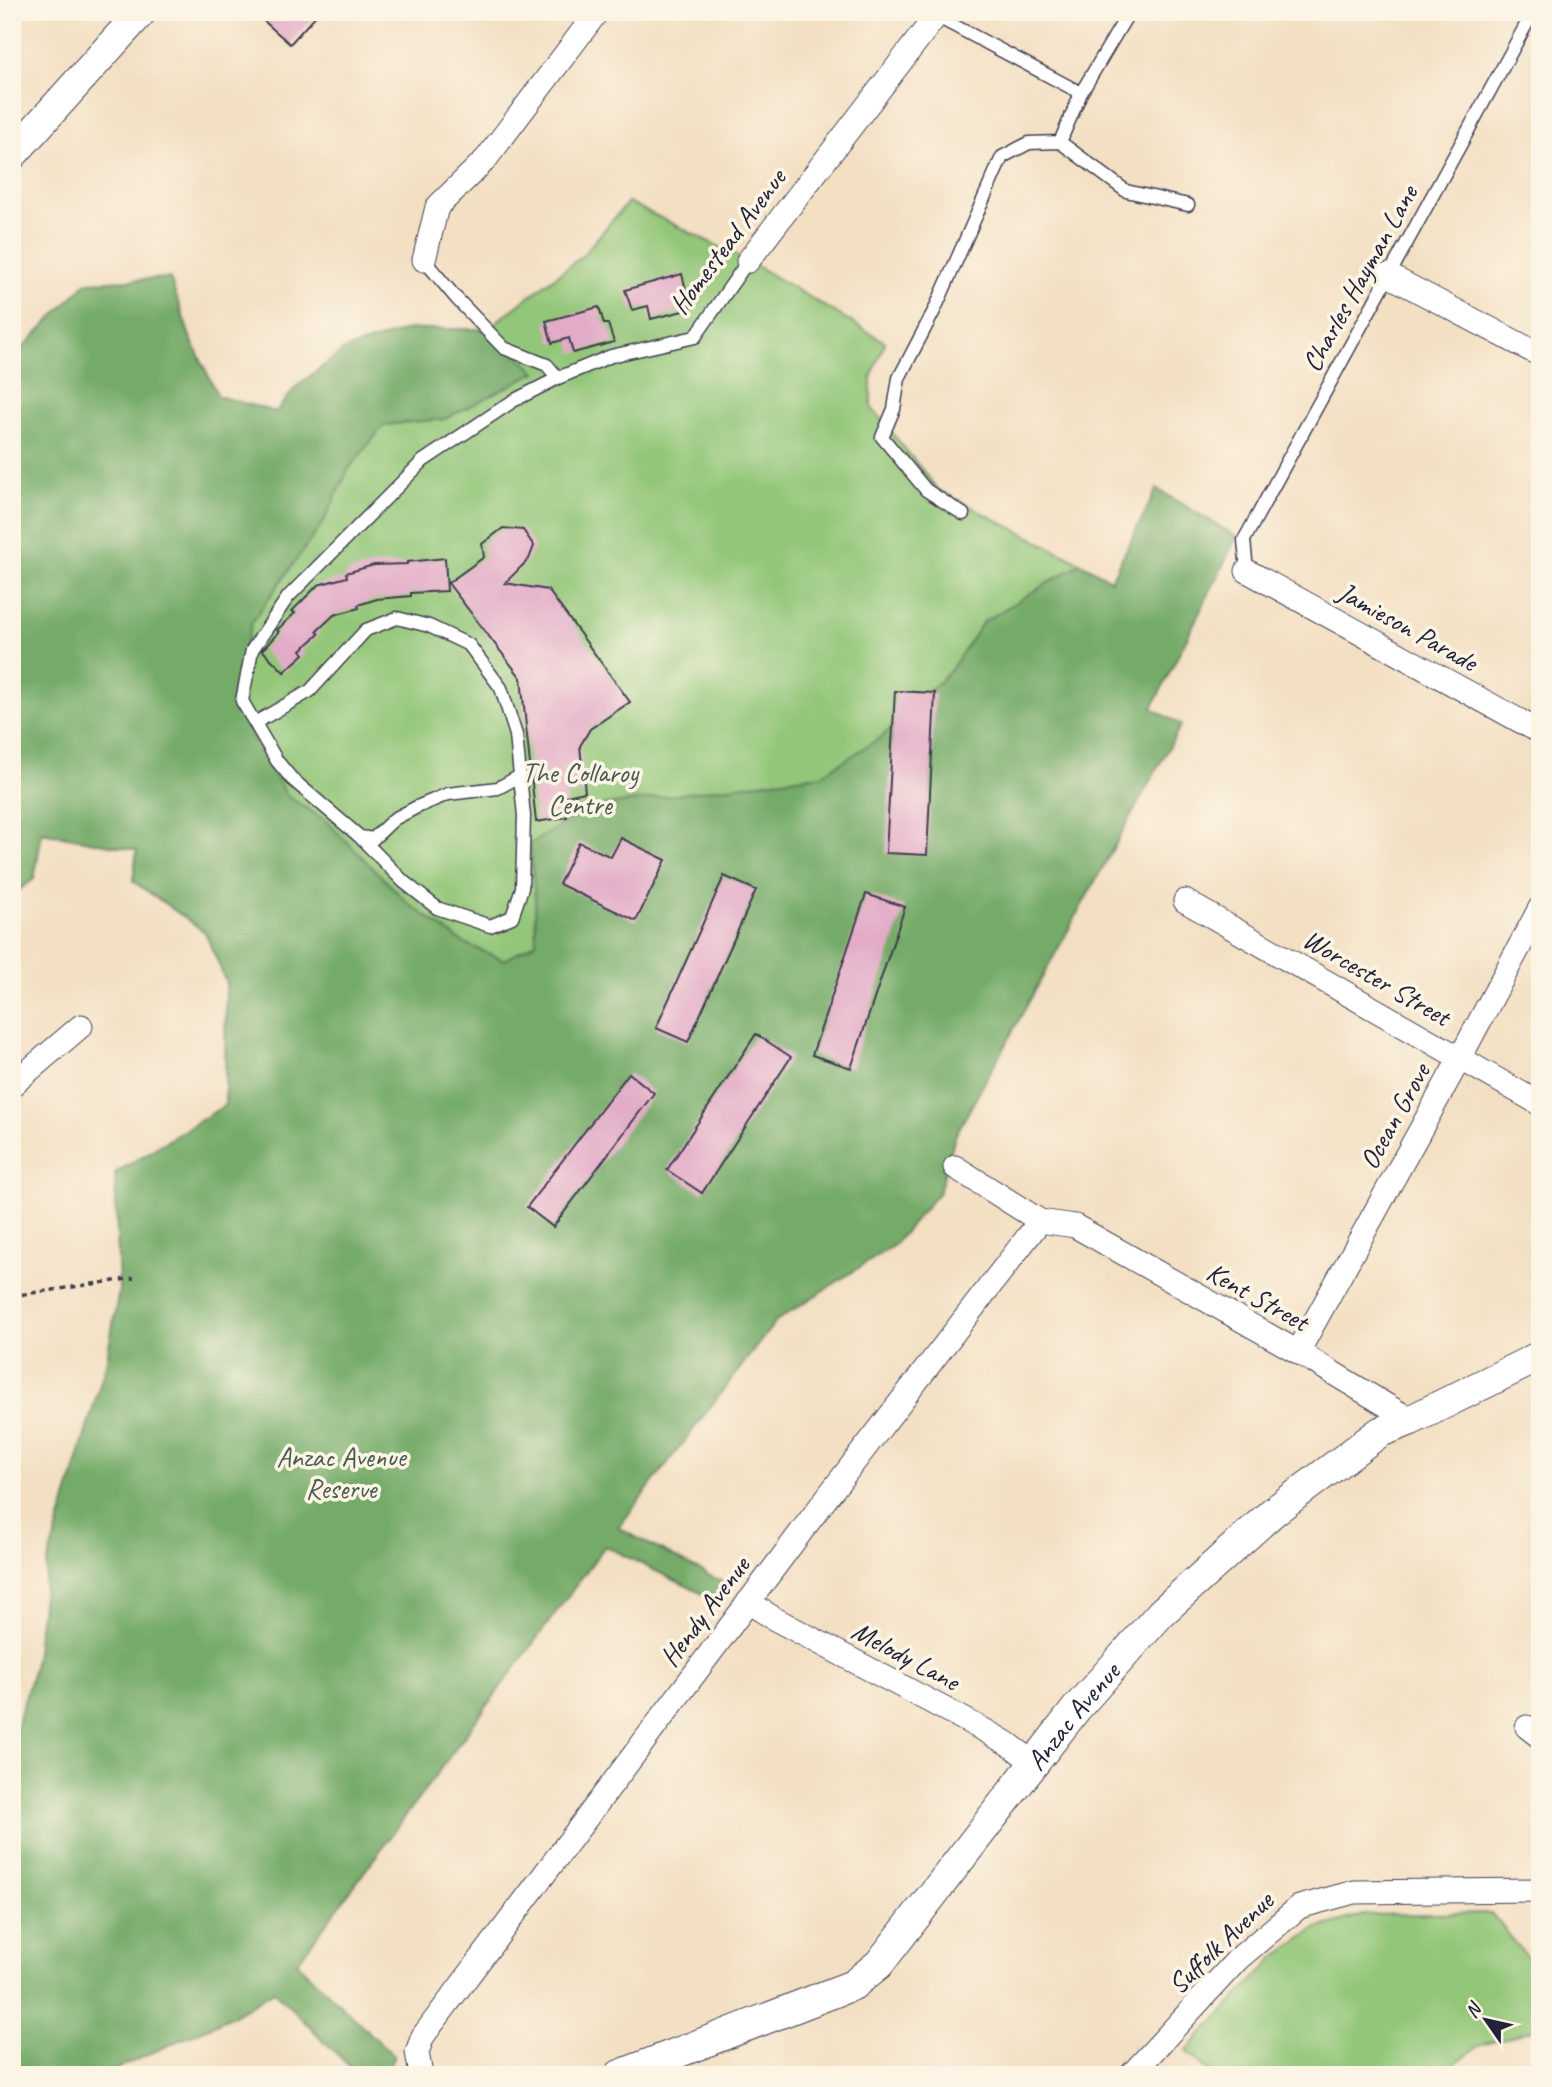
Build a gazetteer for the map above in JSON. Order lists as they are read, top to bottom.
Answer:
{
  "streets": {
    "street": [
      "Homestead Avenue",
      "Jamieson Parade",
      "Worcester Street",
      "Ocean Grove",
      "Kent Street",
      "Hendy Avenue",
      "Melody Lane",
      "Anzac Avenue",
      "Suffolk Avenue"
    ],
    "lane": ["Charles Hayman Lane"]
  },
  "crossings": [
    ["Charles Hayman Lane", "Jamieson Parade"],
    ["Worcester Street", "Ocean Grove"],
    ["Ocean Grove", "Kent Street"],
    ["Kent Street", "Hendy Avenue"],
    ["Kent Street", "Anzac Avenue"],
    ["Hendy Avenue", "Melody Lane"],
    ["Melody Lane", "Anzac Avenue"]
  ],
  "parks": ["The Collaroy Centre", "Anzac Avenue Reserve"],
  "north": "top left"
}
